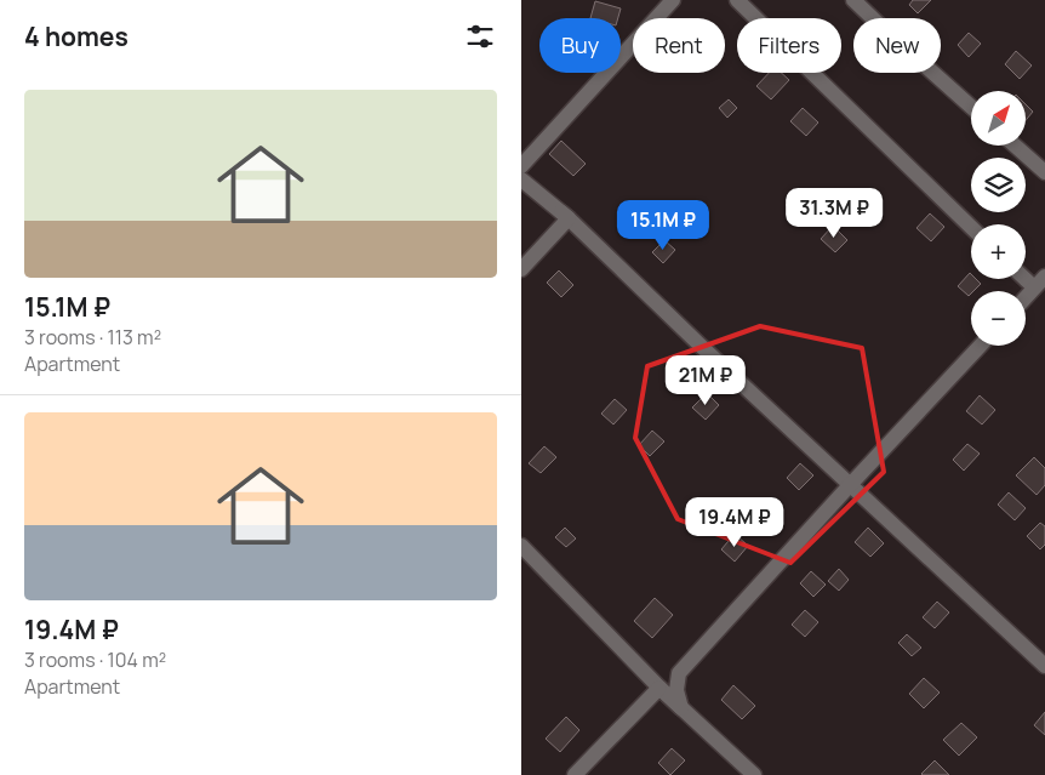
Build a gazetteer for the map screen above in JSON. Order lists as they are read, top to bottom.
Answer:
{
  "north": "top right",
  "page": {
    "heading": "4 homes",
    "chip": [
      "Buy",
      "Rent",
      "Filters",
      "New"
    ],
    "list": [
      {
        "name": "15.1M ₽",
        "note": "3 rooms · 113 m² · Apartment"
      },
      {
        "name": "19.4M ₽",
        "note": "3 rooms · 104 m² · Apartment"
      }
    ],
    "map_buttons": ["+", "−"],
    "price": [
      "31.3M ₽",
      "15.1M ₽",
      "21M ₽",
      "19.4M ₽"
    ]
  }
}
